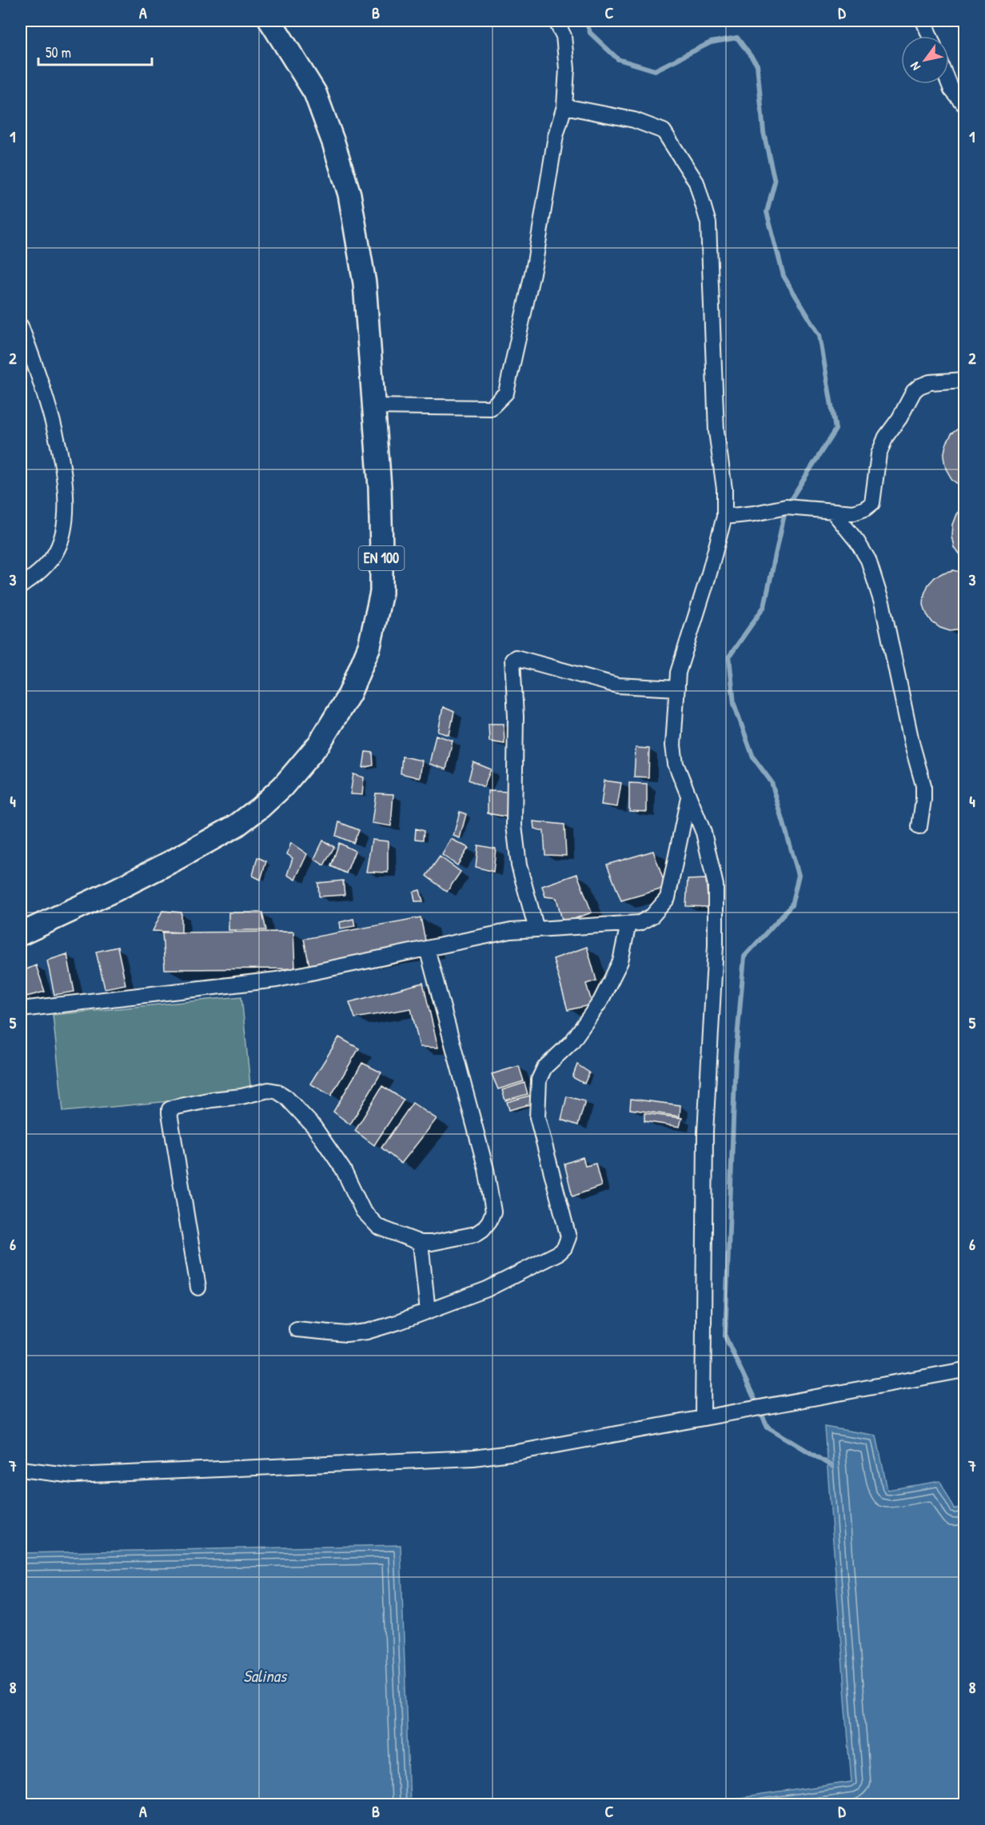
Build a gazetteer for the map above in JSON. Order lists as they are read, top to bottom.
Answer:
{
  "streets": {
    "main road": ["EN 100"]
  },
  "water": ["Salinas"],
  "scale_bar": "50 m",
  "north": "bottom left",
  "grid": {
    "columns": [
      "A",
      "B",
      "C",
      "D"
    ],
    "rows": [
      "1",
      "2",
      "3",
      "4",
      "5",
      "6",
      "7",
      "8"
    ]
  }
}
